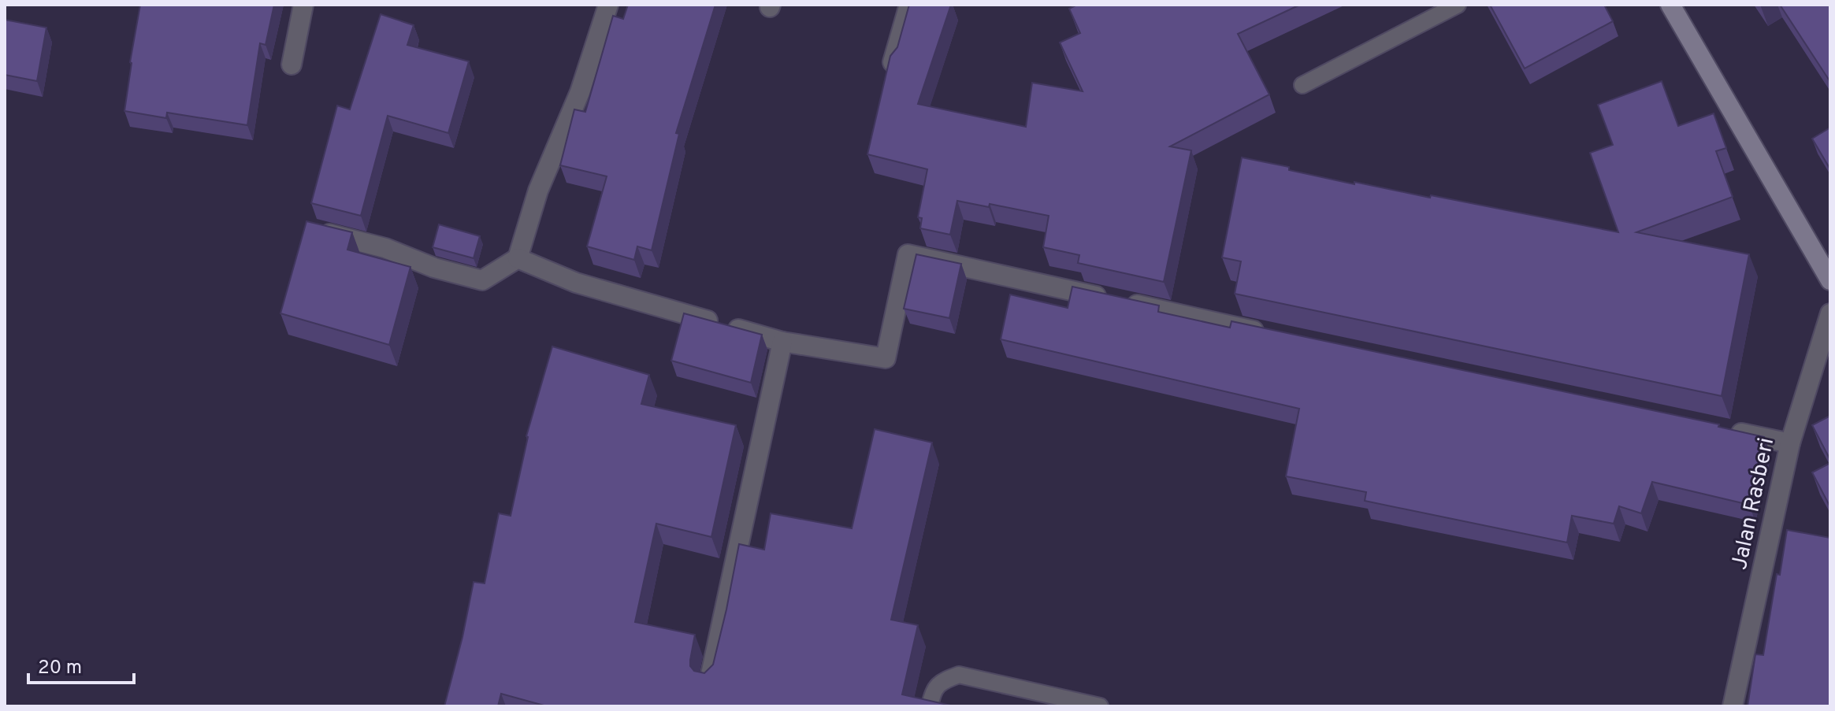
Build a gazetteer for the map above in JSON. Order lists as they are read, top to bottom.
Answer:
{
  "streets": {
    "street": ["Jalan Rasberi"]
  },
  "scale_bar": "20 m"
}
